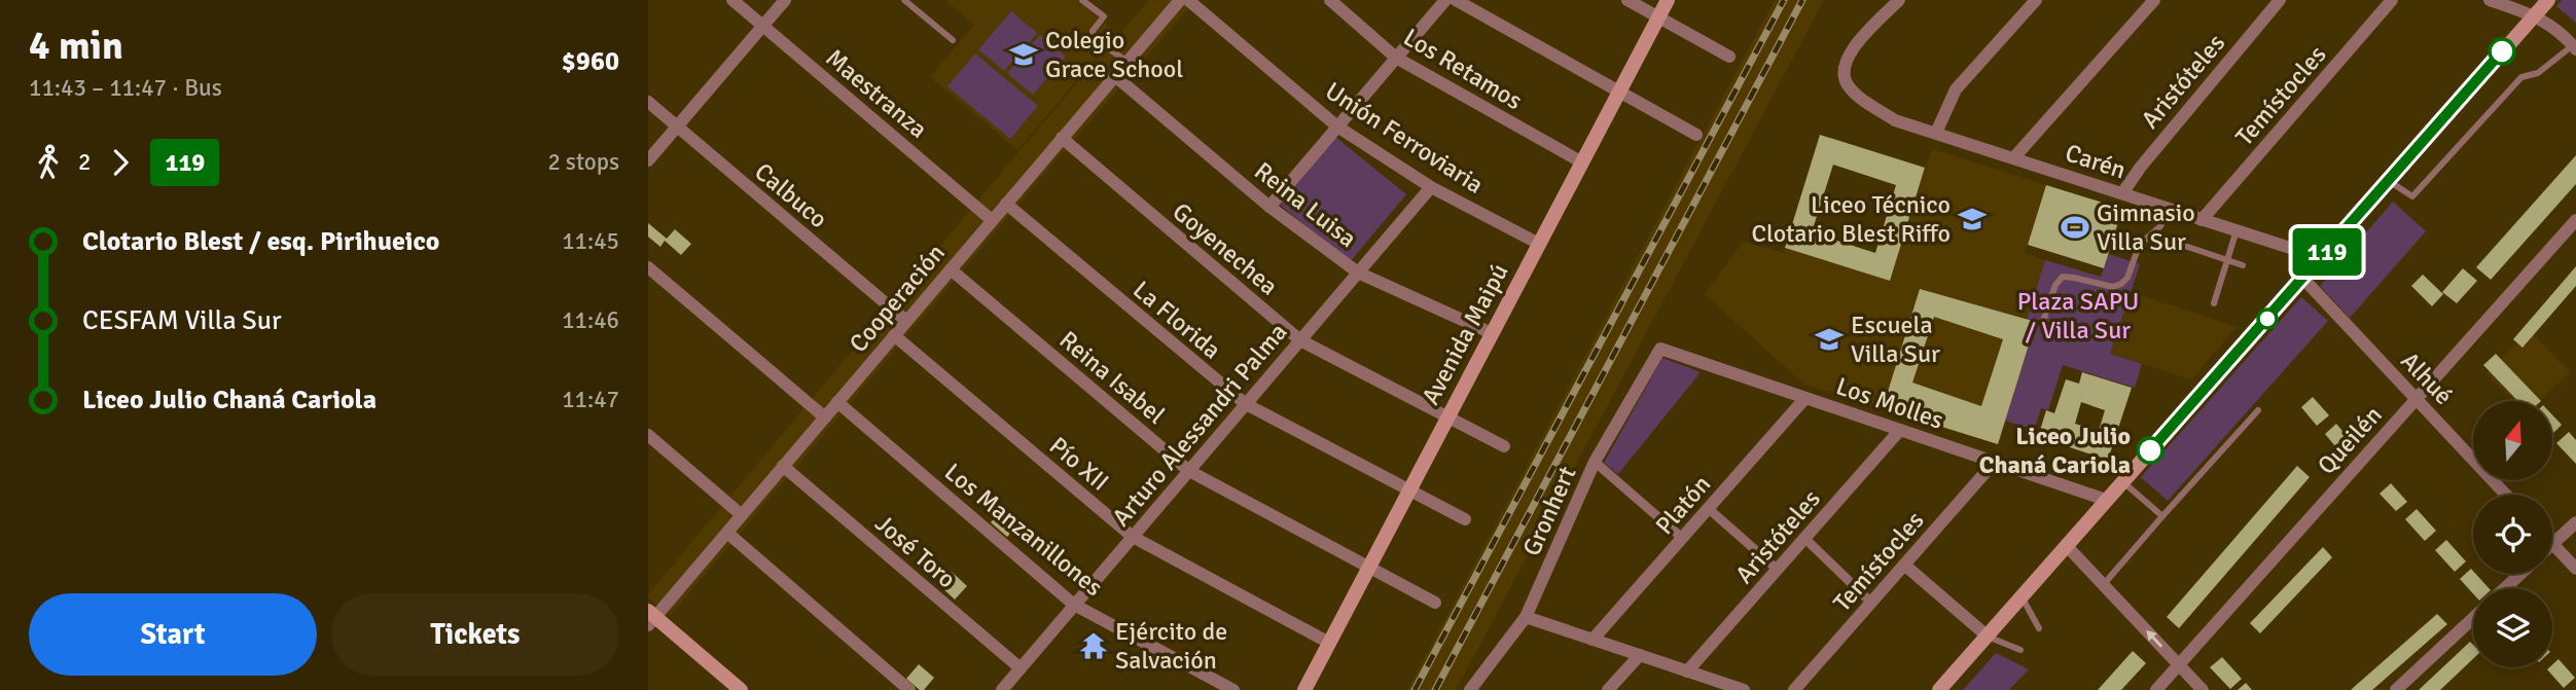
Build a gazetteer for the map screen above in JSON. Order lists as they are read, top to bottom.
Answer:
{
  "streets": {
    "main road": ["Avenida Maipú"],
    "street": [
      "Los Retamos",
      "Aristóteles",
      "Maestranza",
      "Temístocles",
      "Unión Ferroviaria",
      "Carén",
      "Calbuco",
      "Reina Luisa",
      "Goyenechea",
      "Cooperación",
      "La Florida",
      "Reina Isabel",
      "Alhué",
      "Los Molles",
      "Arturo Alessandri Palma",
      "Queilén",
      "Pío XII",
      "Platón",
      "Gronhert",
      "Los Manzanillones",
      "José Toro"
    ]
  },
  "crossings": [
    ["Los Retamos", "Avenida Maipú"],
    ["Aristóteles", "Carén"],
    ["Aristóteles", "Los Molles"],
    ["Maestranza", "Cooperación"],
    ["Temístocles", "Carén"],
    ["Temístocles", "Los Molles"],
    ["Unión Ferroviaria", "Avenida Maipú"],
    ["Unión Ferroviaria", "Arturo Alessandri Palma"],
    ["Calbuco", "Cooperación"],
    ["Reina Luisa", "Cooperación"],
    ["Reina Luisa", "Avenida Maipú"],
    ["Reina Luisa", "Arturo Alessandri Palma"],
    ["Goyenechea", "Cooperación"],
    ["Goyenechea", "Avenida Maipú"],
    ["Goyenechea", "Arturo Alessandri Palma"],
    ["Cooperación", "La Florida"],
    ["Cooperación", "Reina Isabel"],
    ["Cooperación", "Pío XII"],
    ["Cooperación", "Los Manzanillones"],
    ["Cooperación", "José Toro"],
    ["La Florida", "Avenida Maipú"],
    ["La Florida", "Arturo Alessandri Palma"],
    ["Avenida Maipú", "Reina Isabel"],
    ["Avenida Maipú", "Pío XII"],
    ["Reina Isabel", "Arturo Alessandri Palma"],
    ["Alhué", "Queilén"],
    ["Los Molles", "Platón"],
    ["Los Molles", "Gronhert"],
    ["Arturo Alessandri Palma", "Pío XII"],
    ["Arturo Alessandri Palma", "Los Manzanillones"],
    ["Arturo Alessandri Palma", "José Toro"]
  ],
  "parks": ["Plaza SAPU / Villa Sur"],
  "places": {
    "school or university": ["Colegio Grace School", "Liceo Técnico Clotario Blest Riffo", "Escuela Villa Sur"],
    "sports": ["Gimnasio Villa Sur"],
    "other": ["Liceo Julio Chaná Cariola"],
    "temple": ["Ejército de Salvación"]
  },
  "lines": ["bus line 119"],
  "north": "top",
  "page": {
    "heading": ["4 min", "11:43 – 11:47 · Bus", "$960"],
    "on_map": "119",
    "legs": ["2", "119", "2 stops"],
    "list": [
      {
        "name": "Clotario Blest / esq. Pirihueico",
        "value": "11:45"
      },
      {
        "name": "CESFAM Villa Sur",
        "value": "11:46"
      },
      {
        "name": "Liceo Julio Chaná Cariola",
        "value": "11:47"
      }
    ],
    "buttons": ["Start", "Tickets"]
  }
}
